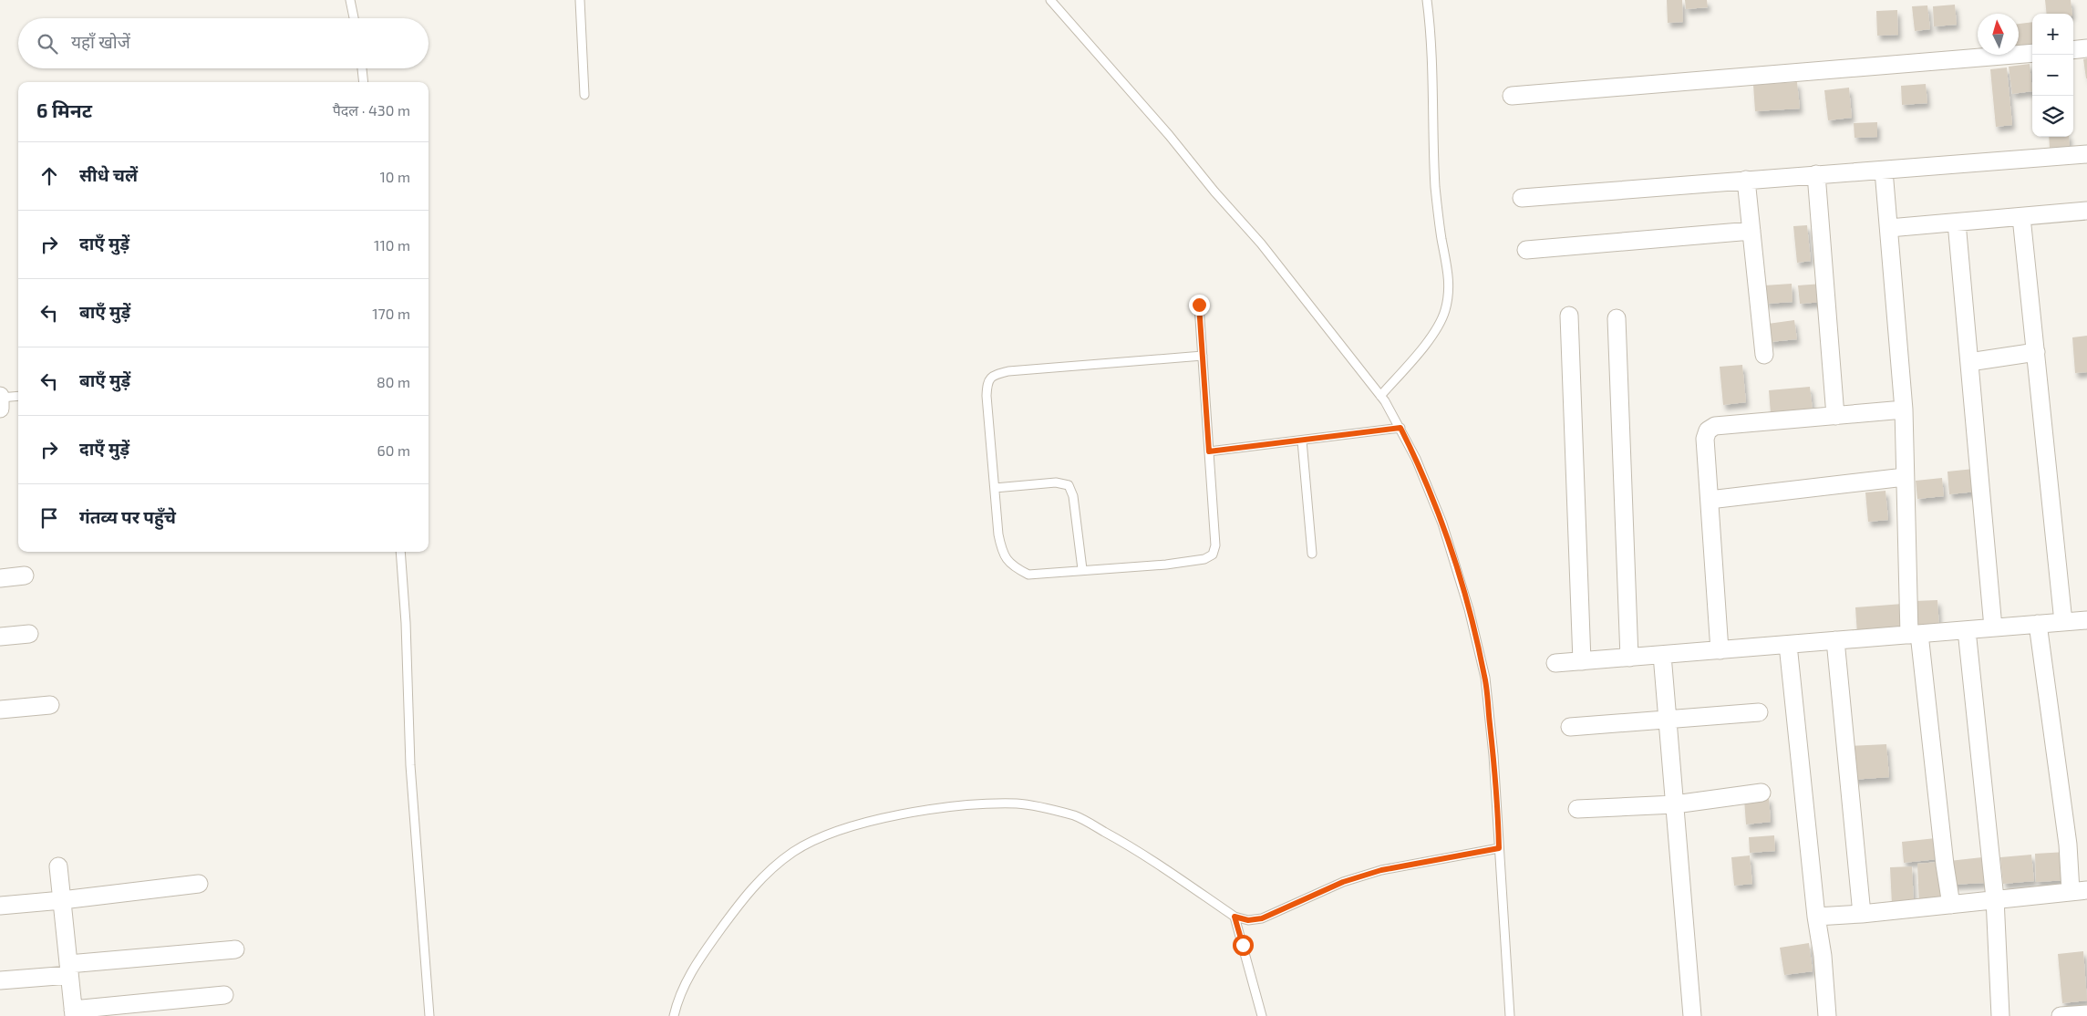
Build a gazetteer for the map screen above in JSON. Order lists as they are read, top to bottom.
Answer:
{
  "north": "top",
  "page": {
    "map_buttons": ["+", "−"],
    "search": "यहाँ खोजें",
    "heading": ["6 मिनट", "पैदल · 430 m"],
    "list": [
      ["सीधे चलें", "10 m"],
      ["दाएँ मुड़ें", "110 m"],
      ["बाएँ मुड़ें", "170 m"],
      ["बाएँ मुड़ें", "80 m"],
      ["दाएँ मुड़ें", "60 m"],
      "गंतव्य पर पहुँचे"
    ]
  }
}
